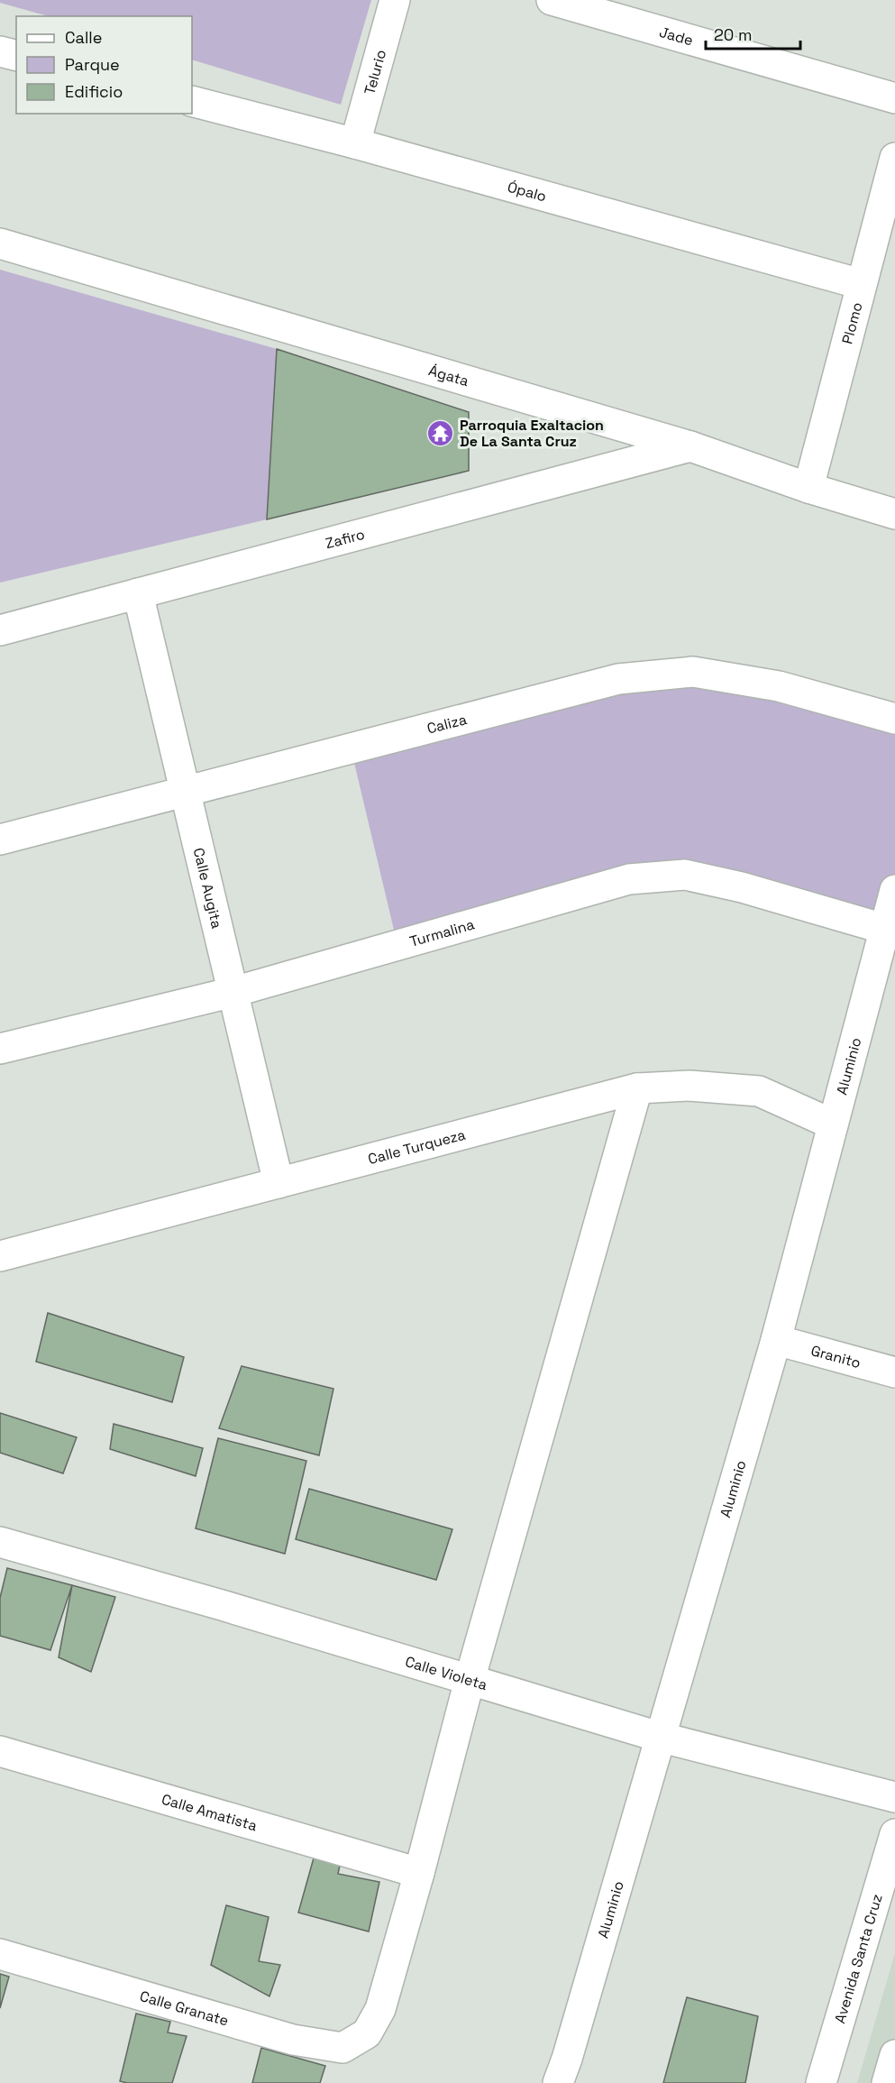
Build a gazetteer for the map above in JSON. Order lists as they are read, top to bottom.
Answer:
{
  "streets": {
    "street": [
      "Jade",
      "Telurio",
      "Ópalo",
      "Plomo",
      "Ágata",
      "Zafiro",
      "Caliza",
      "Calle Augita",
      "Turmalina",
      "Aluminio",
      "Calle Turqueza",
      "Granito",
      "Calle Violeta",
      "Calle Amatista",
      "Avenida Santa Cruz",
      "Calle Granate"
    ]
  },
  "crossings": [
    ["Telurio", "Ópalo"],
    ["Ópalo", "Plomo"],
    ["Plomo", "Ágata"],
    ["Ágata", "Zafiro"],
    ["Zafiro", "Calle Augita"],
    ["Caliza", "Calle Augita"],
    ["Calle Augita", "Turmalina"],
    ["Calle Augita", "Calle Turqueza"],
    ["Turmalina", "Aluminio"],
    ["Aluminio", "Calle Turqueza"],
    ["Aluminio", "Granito"],
    ["Aluminio", "Calle Violeta"],
    ["Calle Amatista", "Calle Granate"]
  ],
  "places": {
    "temple": ["Parroquia Exaltacion De La Santa Cruz"]
  },
  "legend": ["Calle", "Parque", "Edificio"],
  "scale_bar": "20 m"
}
